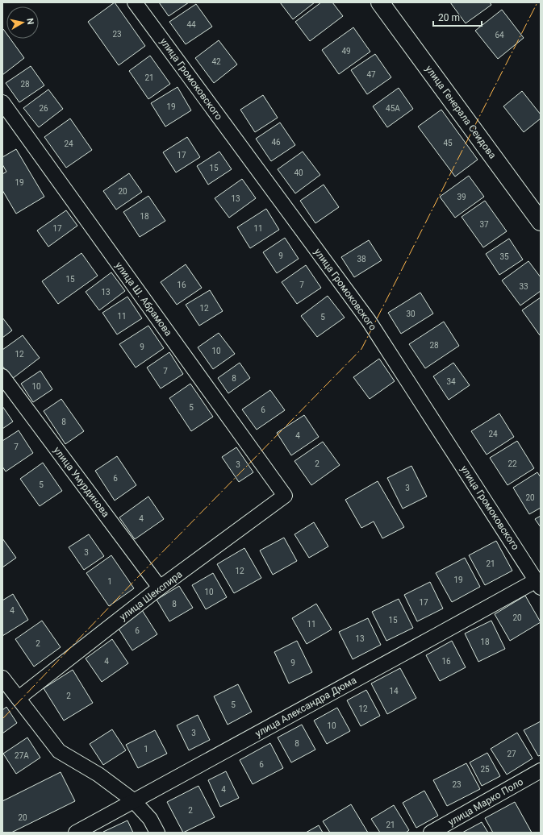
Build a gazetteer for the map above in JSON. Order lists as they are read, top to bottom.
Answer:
{
  "streets": {
    "street": [
      "улица Громоковского",
      "улица Генерала Сеидова",
      "улица Ш. Абрамова",
      "улица Умурдинова",
      "улица Шекспира",
      "улица Александра Дюма",
      "улица Марко Поло"
    ]
  },
  "crossings": [
    ["улица Громоковского", "улица Александра Дюма"],
    ["улица Ш. Абрамова", "улица Шекспира"],
    ["улица Умурдинова", "улица Шекспира"]
  ],
  "house_numbers": [
    "44",
    "23",
    "64",
    "49",
    "42",
    "47",
    "21",
    "28",
    "19",
    "26",
    "45А",
    "46",
    "45",
    "24",
    "17",
    "15",
    "40",
    "19",
    "20",
    "39",
    "13",
    "18",
    "37",
    "17",
    "11",
    "9",
    "35",
    "38",
    "15",
    "16",
    "7",
    "33",
    "13",
    "12",
    "30",
    "11",
    "5",
    "28",
    "9",
    "10",
    "12",
    "7",
    "8",
    "34",
    "10",
    "5",
    "6",
    "8",
    "24",
    "4",
    "7",
    "2",
    "22",
    "3",
    "6",
    "5",
    "3",
    "20",
    "4",
    "3",
    "21",
    "12",
    "19",
    "1",
    "10",
    "17",
    "8",
    "4",
    "20",
    "15",
    "11",
    "6",
    "13",
    "18",
    "2",
    "4",
    "16",
    "9",
    "14",
    "2",
    "5",
    "12",
    "10",
    "3",
    "8",
    "1",
    "27",
    "27А",
    "6",
    "25",
    "23",
    "4",
    "2",
    "20",
    "21"
  ],
  "scale_bar": "20 m",
  "north": "right"
}
